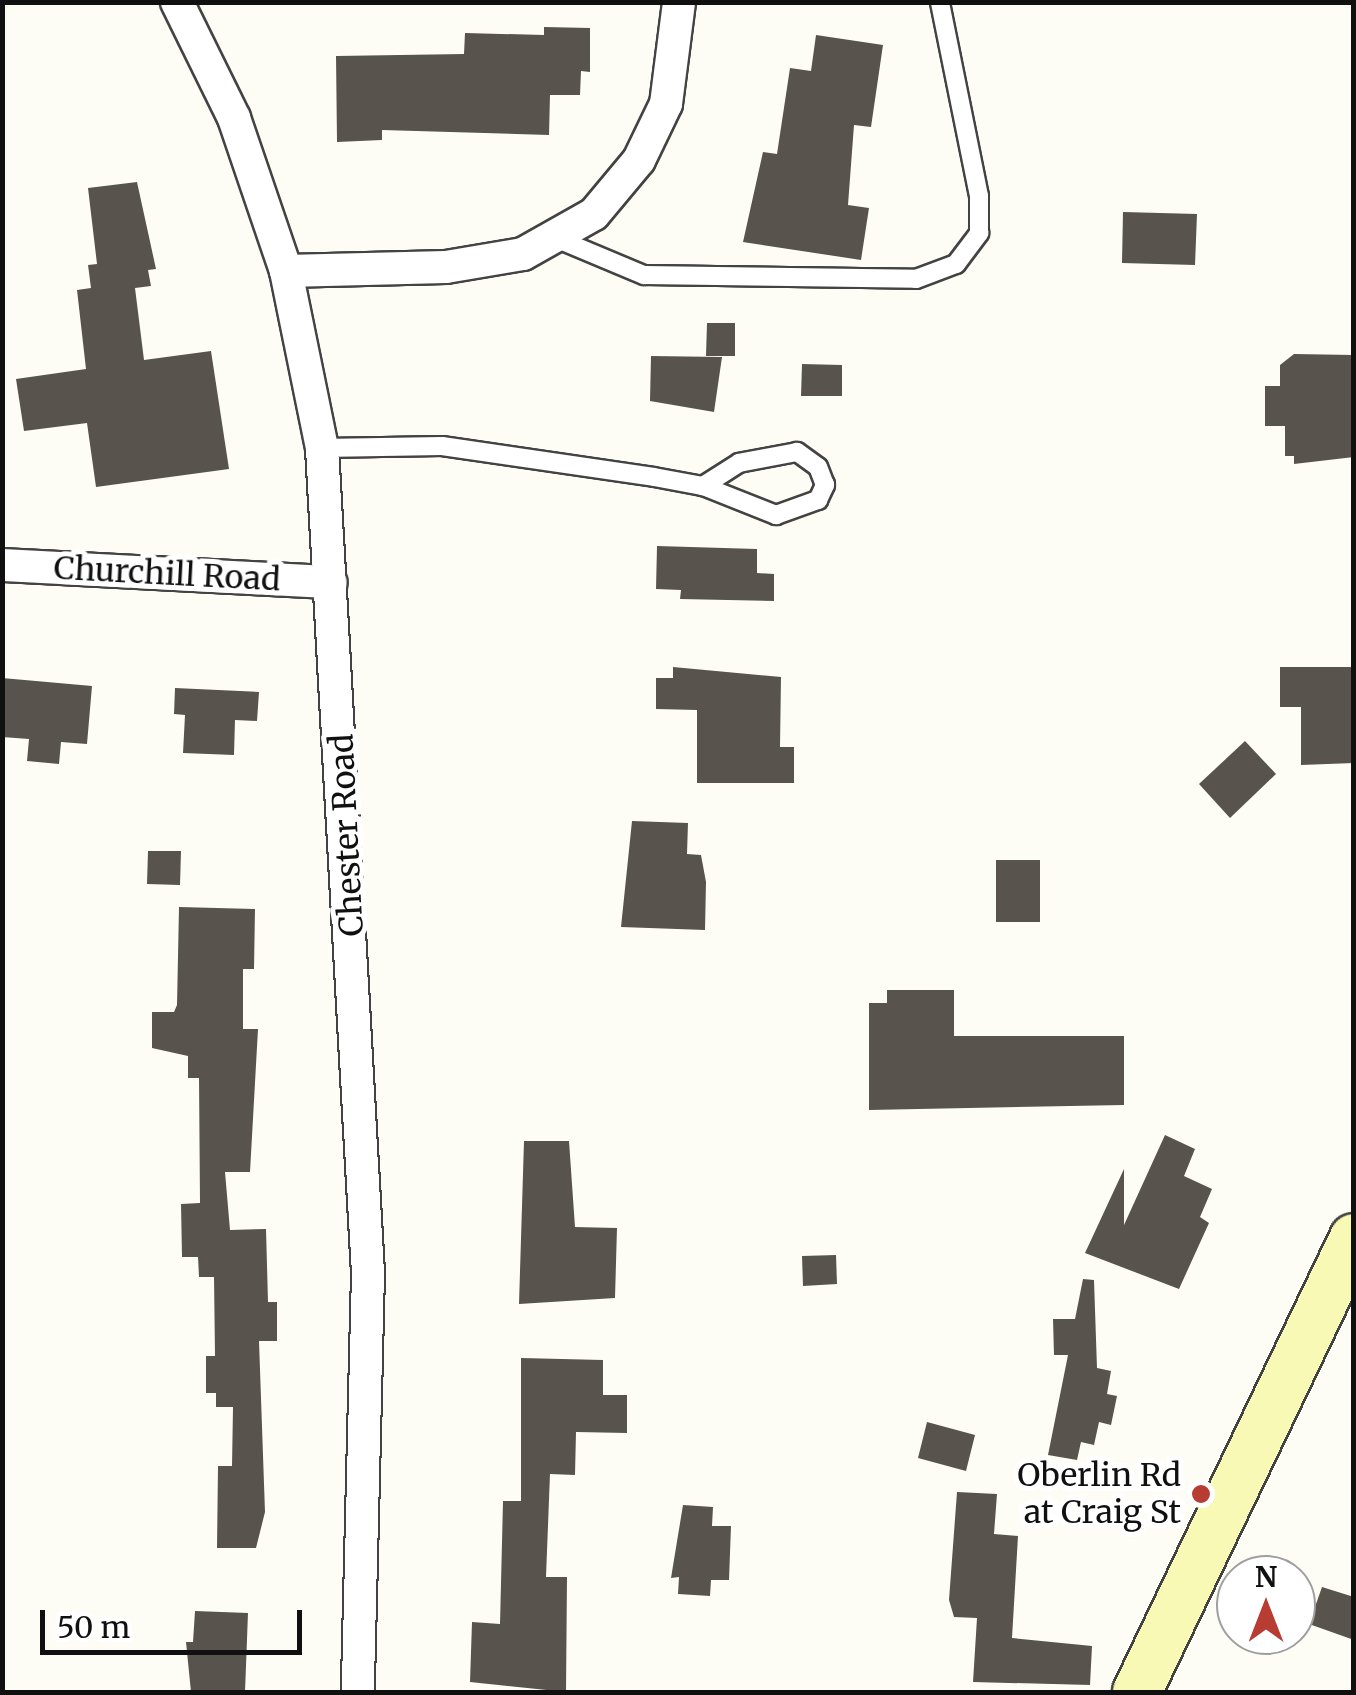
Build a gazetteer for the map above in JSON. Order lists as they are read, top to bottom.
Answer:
{
  "streets": {
    "street": ["Churchill Road", "Chester Road"]
  },
  "crossings": [
    ["Churchill Road", "Chester Road"]
  ],
  "places": ["Oberlin Rd at Craig St"],
  "scale_bar": "50 m",
  "north": "top"
}
